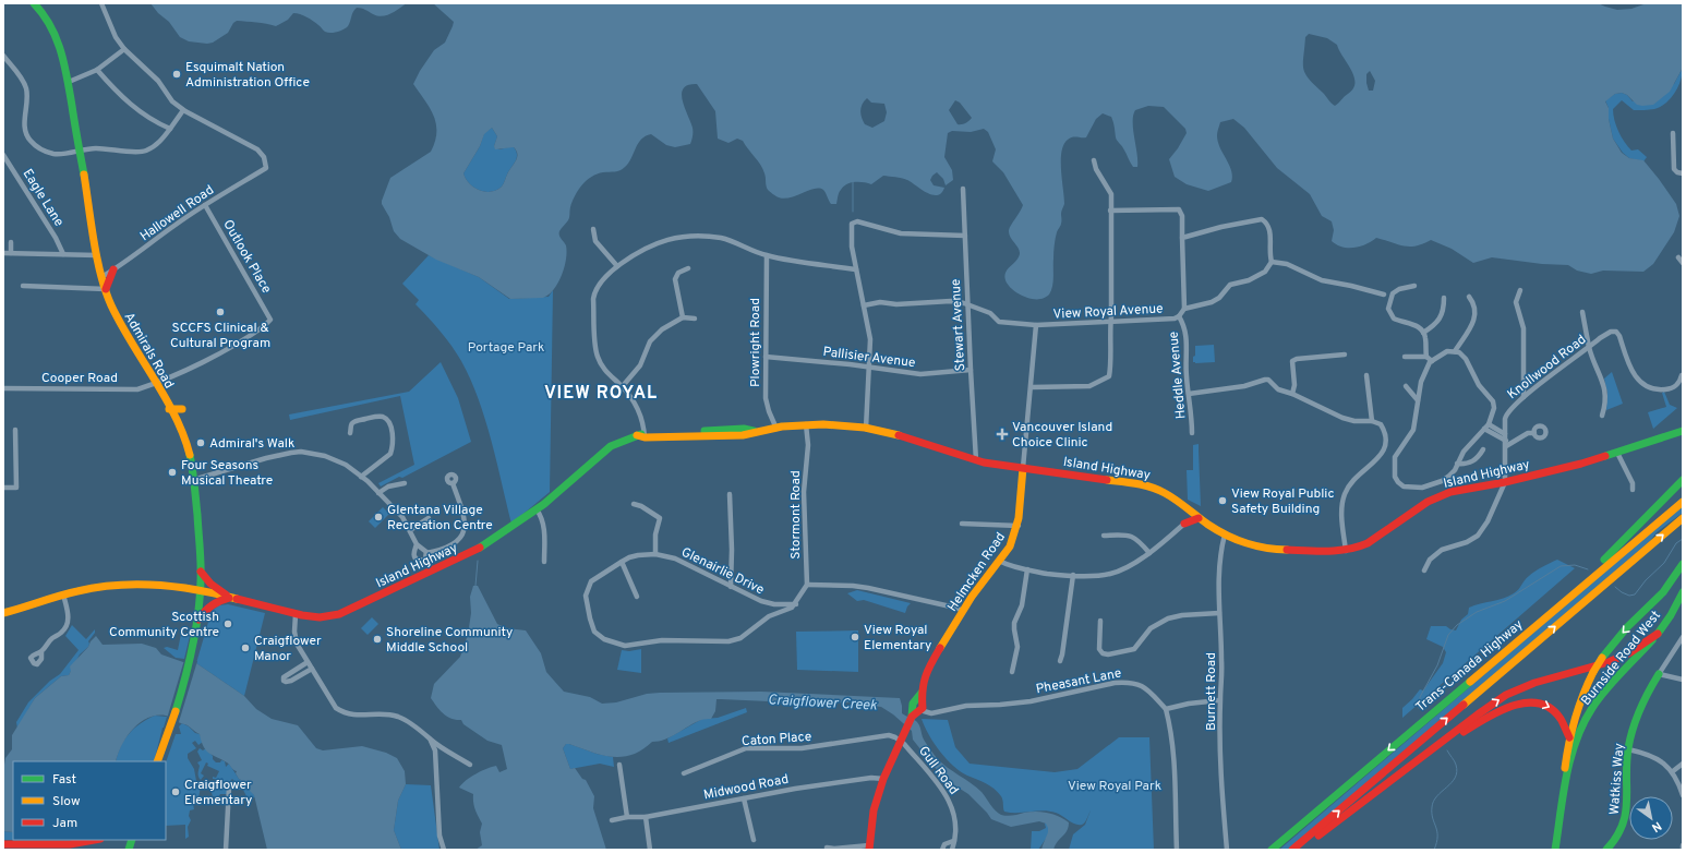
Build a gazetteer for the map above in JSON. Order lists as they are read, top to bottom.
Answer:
{
  "streets": {
    "main road": [
      "Admirals Road",
      "Island Highway",
      "Helmcken Road",
      "Burnside Road West",
      "Trans-Canada Highway",
      "Watkiss Way"
    ],
    "street": [
      "Eagle Lane",
      "Hallowell Road",
      "Outlook Place",
      "View Royal Avenue",
      "Stewart Avenue",
      "Plowright Road",
      "Pallisier Avenue",
      "Knollwood Road",
      "Heddle Avenue",
      "Cooper Road",
      "Stormont Road",
      "Glenairlie Drive",
      "Pheasant Lane",
      "Burnett Road",
      "Caton Place",
      "Gull Road",
      "Midwood Road"
    ]
  },
  "crossings": [
    ["Hallowell Road", "Outlook Place"],
    ["Hallowell Road", "Admirals Road"],
    ["Outlook Place", "Cooper Road"],
    ["View Royal Avenue", "Stewart Avenue"],
    ["View Royal Avenue", "Heddle Avenue"],
    ["View Royal Avenue", "Helmcken Road"],
    ["Stewart Avenue", "Pallisier Avenue"],
    ["Stewart Avenue", "Island Highway"],
    ["Plowright Road", "Pallisier Avenue"],
    ["Plowright Road", "Island Highway"],
    ["Admirals Road", "Cooper Road"],
    ["Knollwood Road", "Island Highway"],
    ["Island Highway", "Stormont Road"],
    ["Island Highway", "Helmcken Road"],
    ["Island Highway", "Burnett Road"],
    ["Helmcken Road", "Pheasant Lane"],
    ["Caton Place", "Gull Road"]
  ],
  "districts": ["VIEW ROYAL"],
  "water": ["Craigflower Creek"],
  "parks": ["Portage Park", "View Royal Park"],
  "places": {
    "other": [
      "Esquimalt Nation Administration Office",
      "SCCFS Clinical & Cultural Program",
      "Admiral's Walk",
      "Four Seasons Musical Theatre",
      "View Royal Public Safety Building",
      "Glentana Village Recreation Centre",
      "Scottish Community Centre",
      "View Royal Elementary",
      "Shoreline Community Middle School",
      "Craigflower Manor",
      "Craigflower Elementary"
    ],
    "health": ["Vancouver Island Choice Clinic"]
  },
  "legend": ["Fast", "Slow", "Jam"],
  "north": "bottom right"
}
